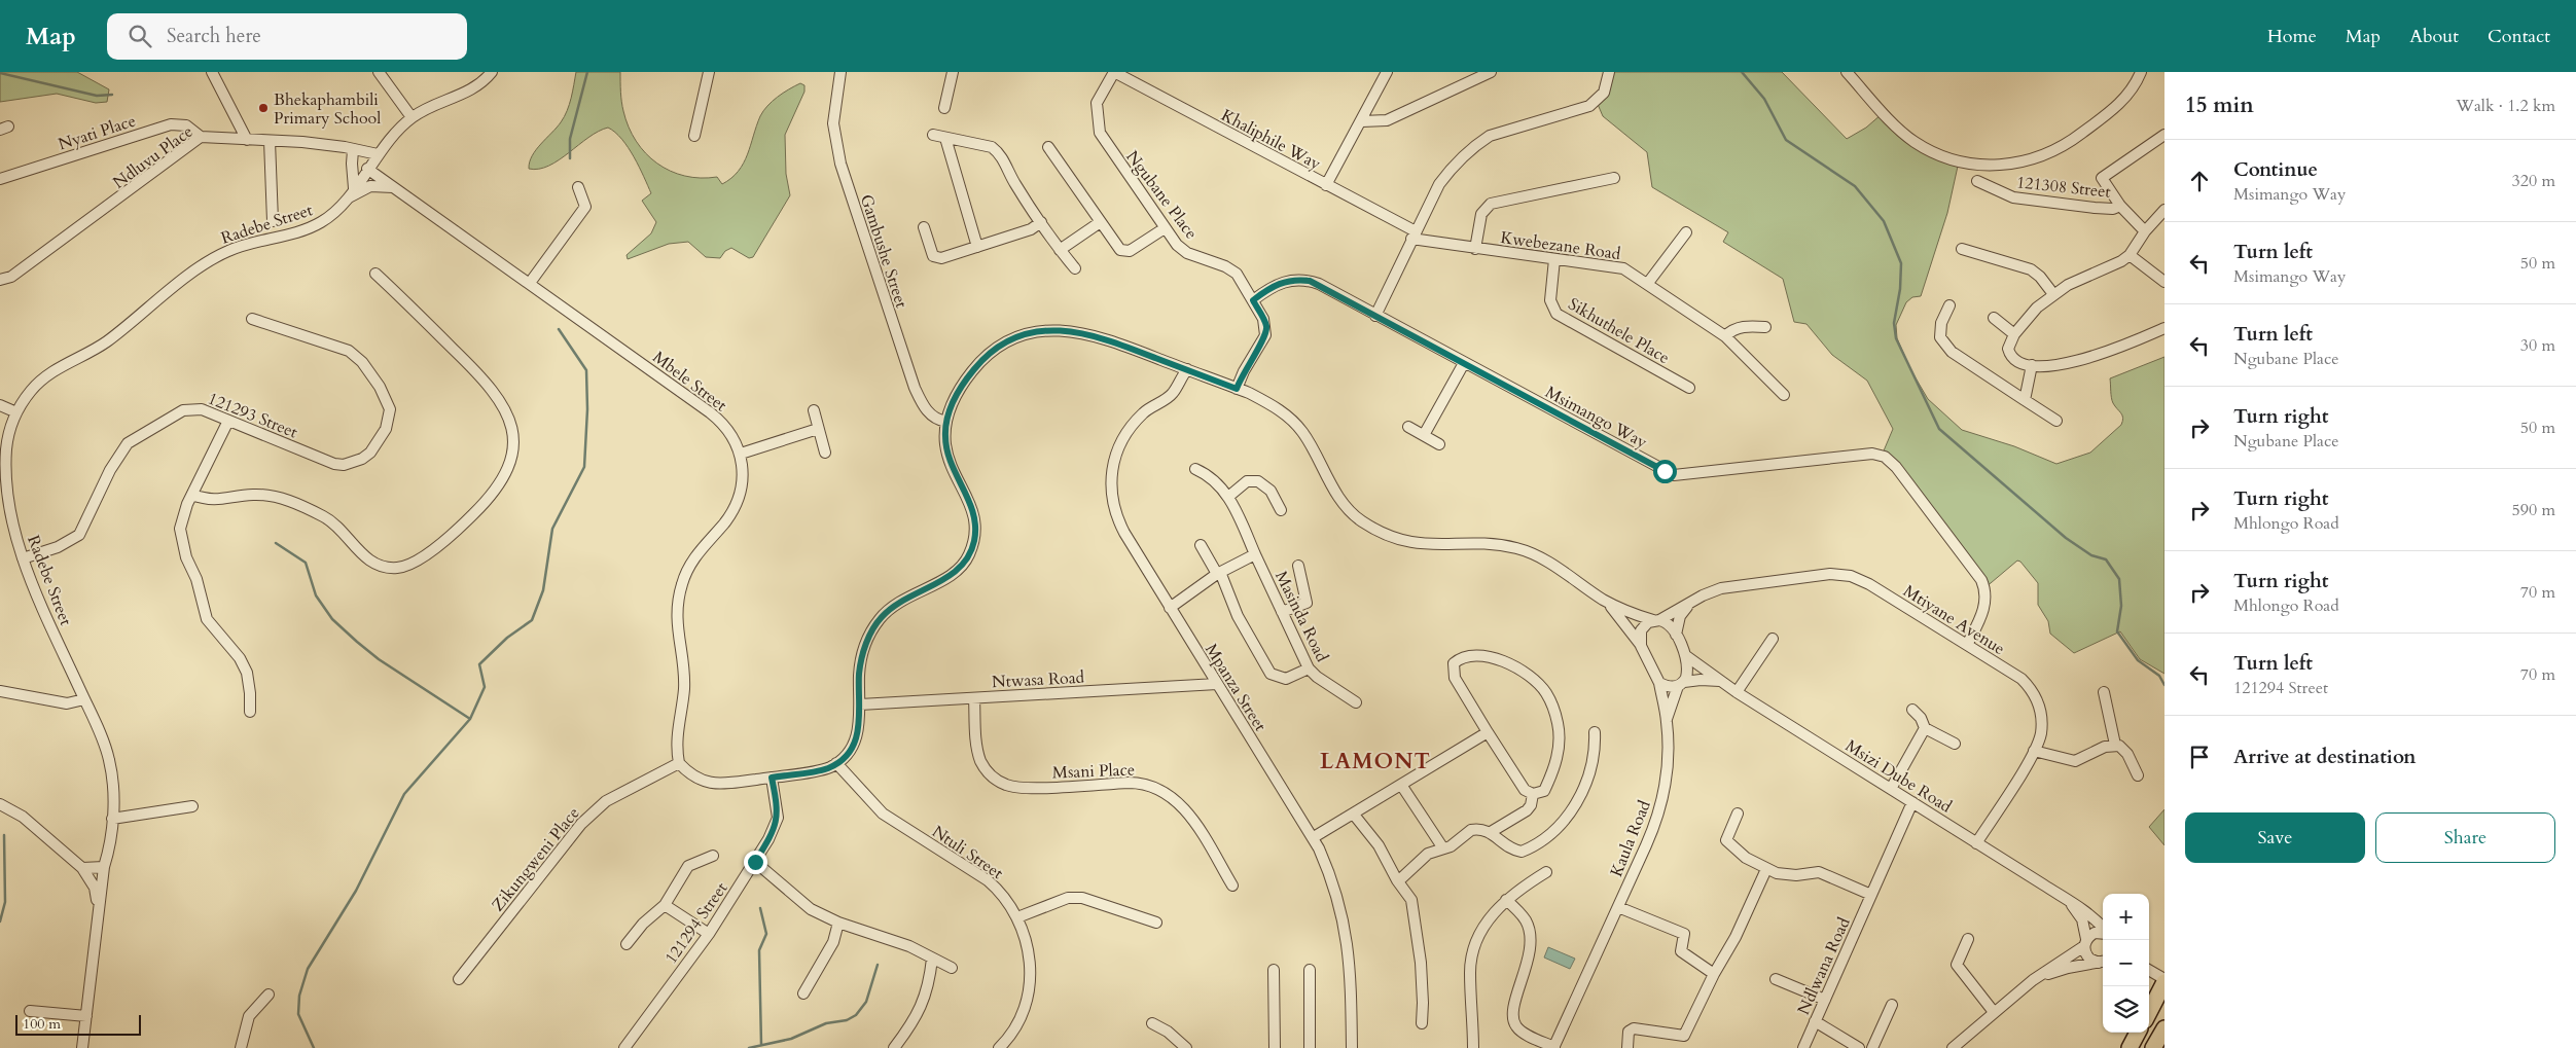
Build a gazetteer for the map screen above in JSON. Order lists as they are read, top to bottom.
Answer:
{
  "streets": {
    "street": [
      "Nyati Place",
      "Khaliphile Way",
      "Ndluvu Place",
      "121308 Street",
      "Ngubane Place",
      "Radebe Street",
      "Kwebezane Road",
      "Gambushe Street",
      "Sikhuthele Place",
      "Mbele Street",
      "121293 Street",
      "Msimango Way",
      "Masinda Road",
      "Mtiyane Avenue",
      "Ntwasa Road",
      "Mpanza Street",
      "Msani Place",
      "Msizi Dube Road",
      "Kaula Road",
      "Ntuli Street",
      "Zikungweni Place",
      "121294 Street",
      "Ndlwana Road"
    ]
  },
  "crossings": [
    ["Nyati Place", "Ndluvu Place"],
    ["Khaliphile Way", "Ngubane Place"],
    ["Khaliphile Way", "Kwebezane Road"],
    ["Ndluvu Place", "Radebe Street"],
    ["Ngubane Place", "Msimango Way"],
    ["Radebe Street", "Mbele Street"],
    ["Radebe Street", "121293 Street"],
    ["Kwebezane Road", "Sikhuthele Place"],
    ["Mbele Street", "Zikungweni Place"],
    ["Msimango Way", "Mtiyane Avenue"],
    ["Mtiyane Avenue", "Msizi Dube Road"],
    ["Ntwasa Road", "Mpanza Street"],
    ["Ntwasa Road", "Msani Place"],
    ["Msizi Dube Road", "Kaula Road"],
    ["Msizi Dube Road", "Ndlwana Road"]
  ],
  "districts": ["LAMONT"],
  "places": ["Bhekaphambili Primary School"],
  "scale_bar": "100 m",
  "page": {
    "header": "Map",
    "search": "Search here",
    "nav": [
      "Home",
      "Map",
      "About",
      "Contact"
    ],
    "heading": ["15 min", "Walk · 1.2 km"],
    "list": [
      ["Continue", "Msimango Way", "320 m"],
      ["Turn left", "Msimango Way", "50 m"],
      ["Turn left", "Ngubane Place", "30 m"],
      ["Turn right", "Ngubane Place", "50 m"],
      ["Turn right", "Mhlongo Road", "590 m"],
      ["Turn right", "Mhlongo Road", "70 m"],
      ["Turn left", "121294 Street", "70 m"],
      "Arrive at destination"
    ],
    "buttons": ["Save", "Share"],
    "map_buttons": ["+", "−"],
    "scale": "100 m"
  }
}
